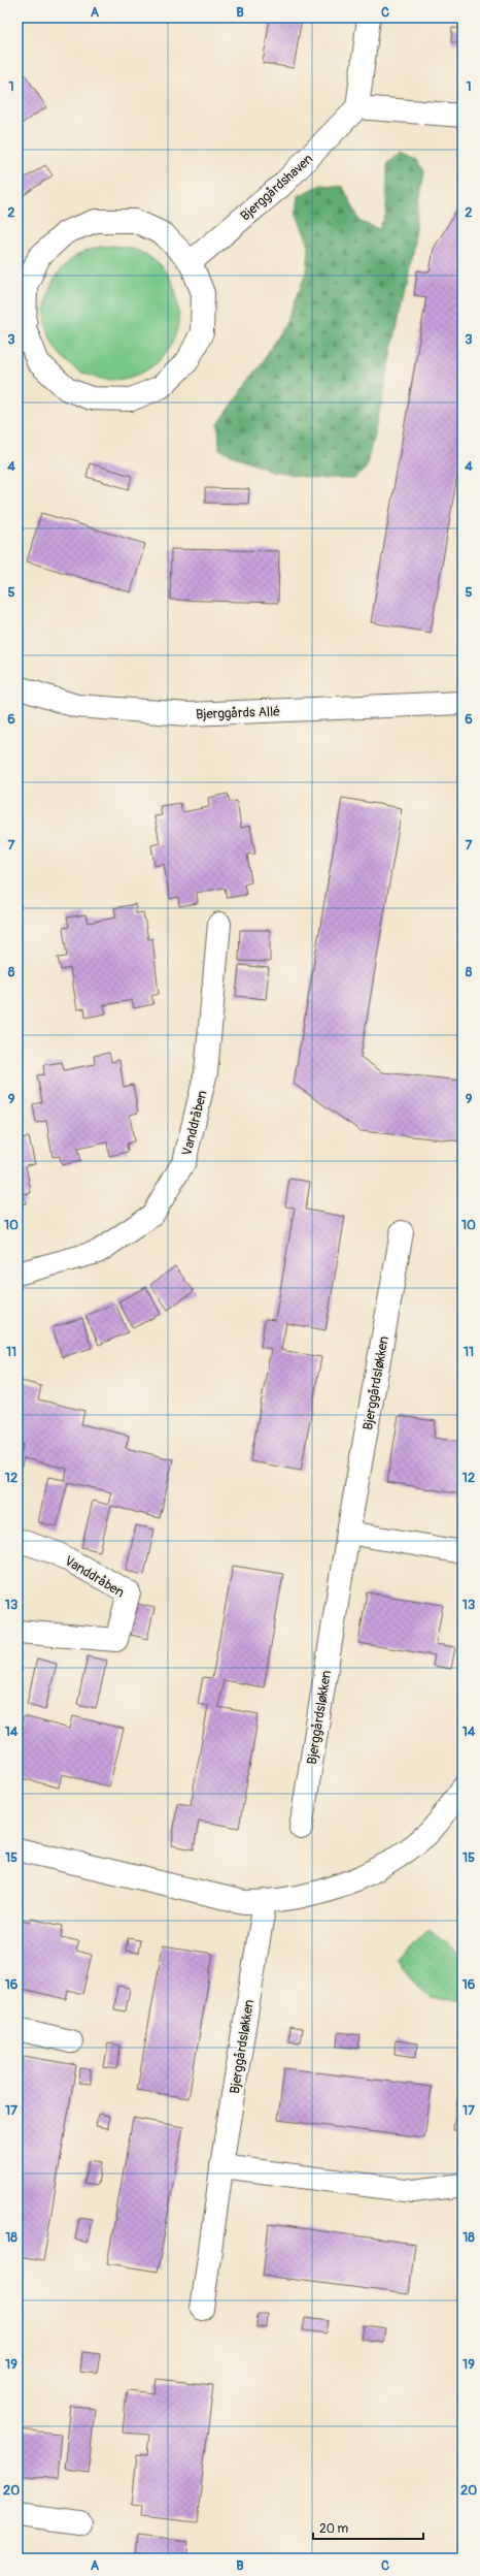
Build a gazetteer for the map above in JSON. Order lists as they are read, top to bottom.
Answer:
{
  "streets": {
    "street": [
      "Bjerggårdshaven",
      "Bjerggårds Allé",
      "Vanddråben",
      "Bjerggårdsløkken"
    ]
  },
  "scale_bar": "20 m",
  "grid": {
    "columns": ["A", "B", "C"],
    "rows": [
      "1",
      "2",
      "3",
      "4",
      "5",
      "6",
      "7",
      "8",
      "9",
      "10",
      "11",
      "12",
      "13",
      "14",
      "15",
      "16",
      "17",
      "18",
      "19",
      "20"
    ]
  }
}
